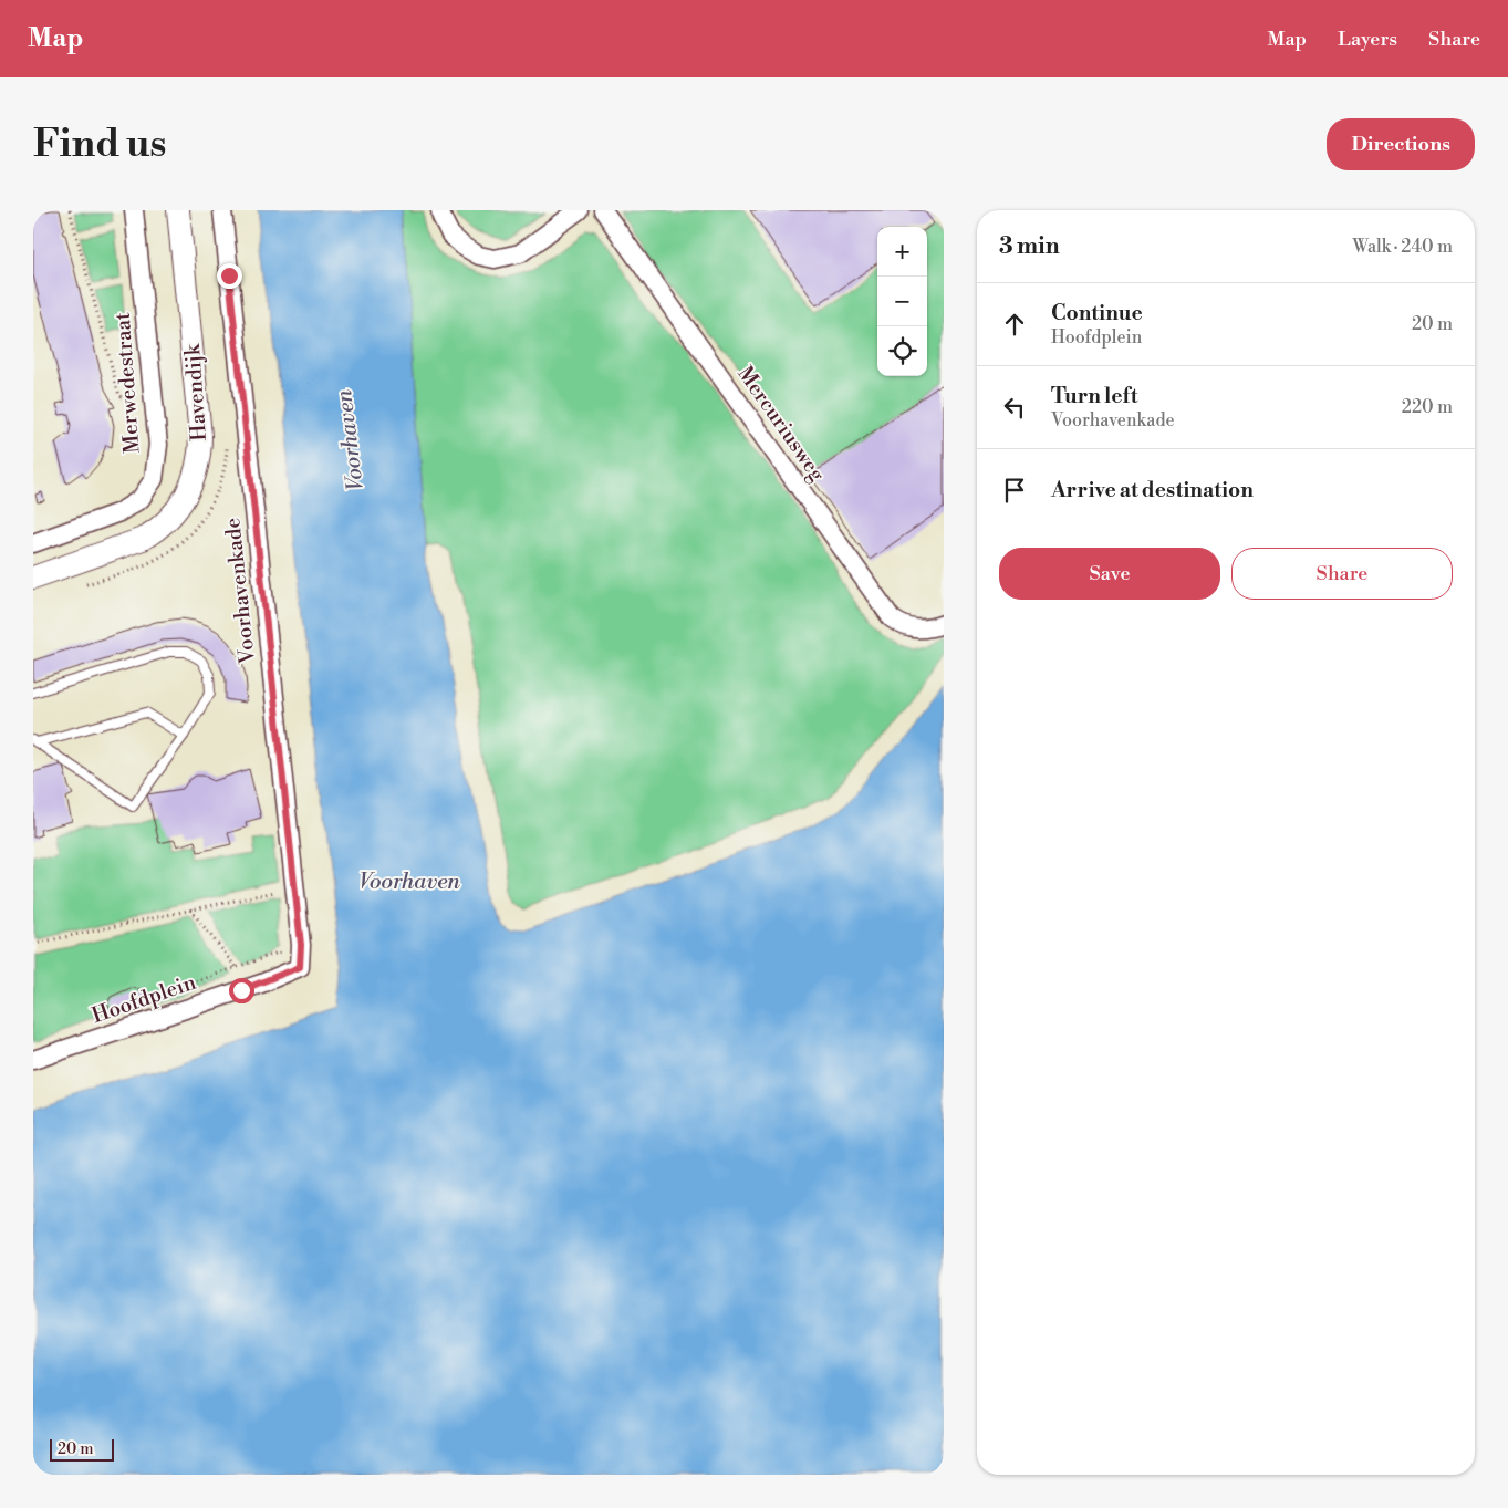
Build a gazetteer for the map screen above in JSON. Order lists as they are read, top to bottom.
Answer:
{
  "streets": {
    "street": [
      "Merwedestraat",
      "Havendijk",
      "Mercuriusweg",
      "Voorhavenkade",
      "Hoofdplein"
    ]
  },
  "crossings": [
    ["Voorhavenkade", "Hoofdplein"]
  ],
  "water": ["Voorhaven"],
  "scale_bar": "20 m",
  "page": {
    "header": "Map",
    "nav": ["Map", "Layers", "Share"],
    "buttons": [
      "Directions",
      ["Save", "Share"]
    ],
    "title": "Find us",
    "heading": ["3 min", "Walk · 240 m"],
    "map_buttons": ["+", "−"],
    "list": [
      ["Continue", "Hoofdplein", "20 m"],
      ["Turn left", "Voorhavenkade", "220 m"],
      "Arrive at destination"
    ],
    "scale": "20 m"
  }
}
